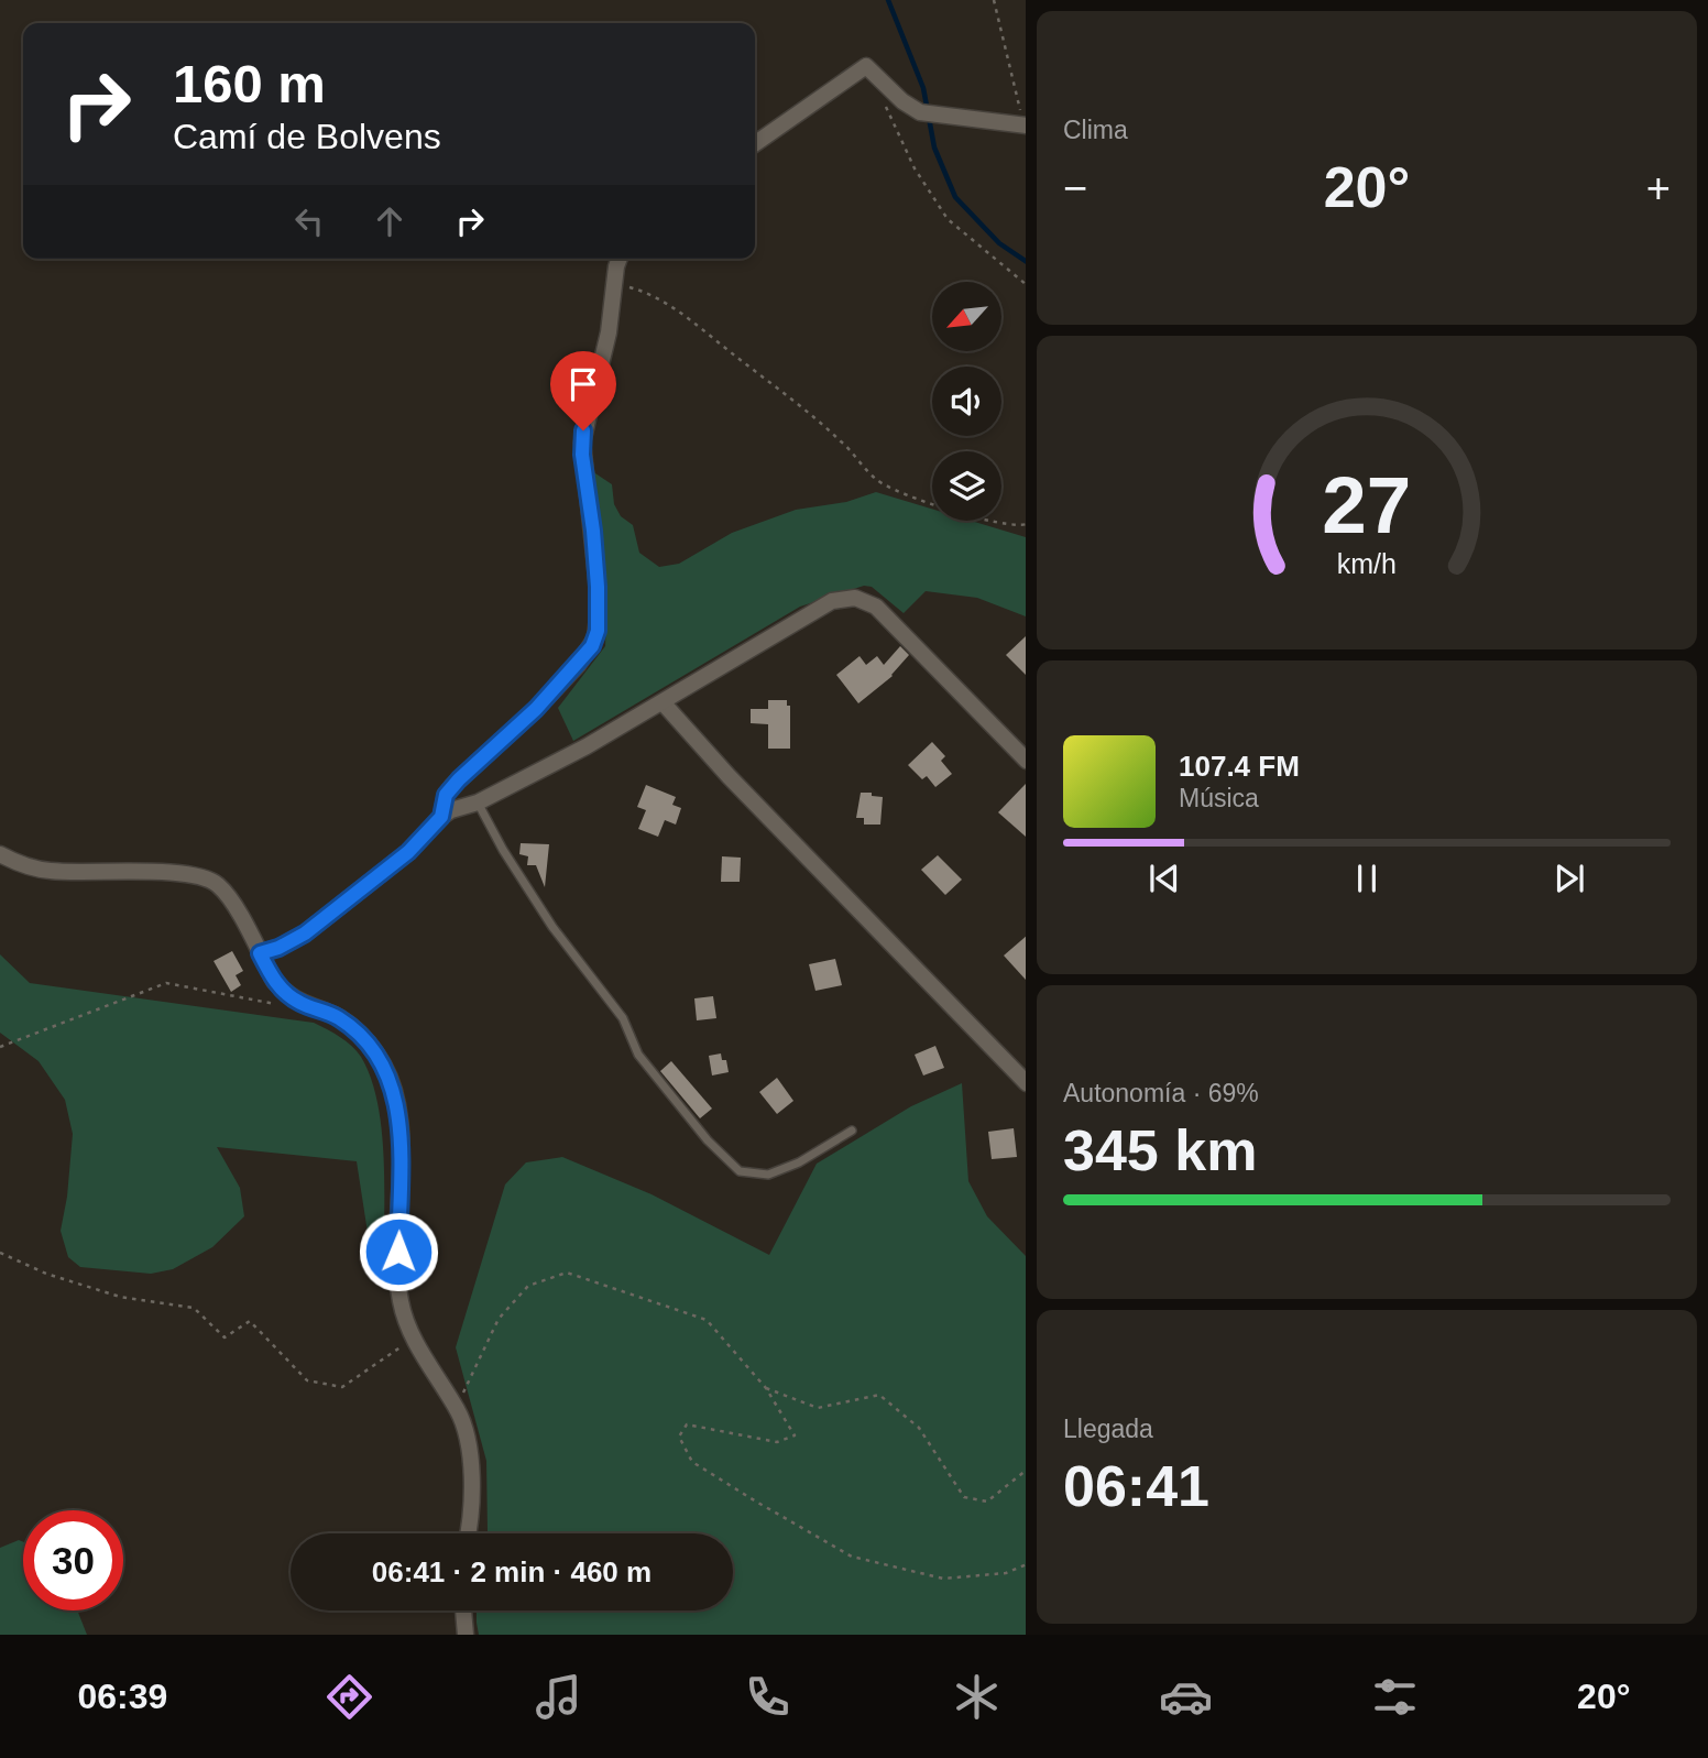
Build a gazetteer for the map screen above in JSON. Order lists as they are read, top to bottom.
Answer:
{
  "north": "bottom left",
  "page": {
    "tile": [
      "Clima",
      ["Autonomía · 69%", "345 km"],
      ["Llegada", "06:41"]
    ],
    "turn": ["160 m", "Camí de Bolvens"],
    "heat": ["−", "20°", "+"],
    "song": ["107.4 FM", "Música"],
    "limit": "30",
    "trip": "06:41 · 2 min · 460 m",
    "tabs": ["06:39", "20°"],
    "gauge": ["27", "km/h"]
  }
}
